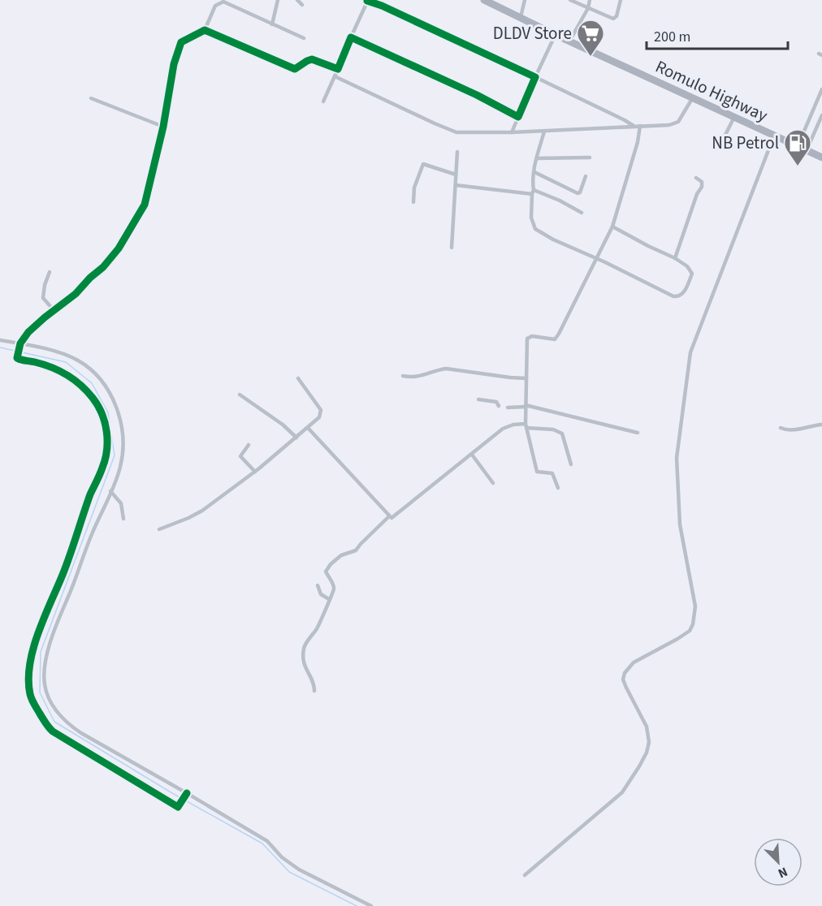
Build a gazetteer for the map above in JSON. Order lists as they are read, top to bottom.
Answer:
{
  "streets": {
    "highway": ["Romulo Highway"]
  },
  "places": {
    "supermarket": ["DLDV Store"],
    "fuel station": ["NB Petrol"]
  },
  "scale_bar": "200 m",
  "north": "bottom right"
}
